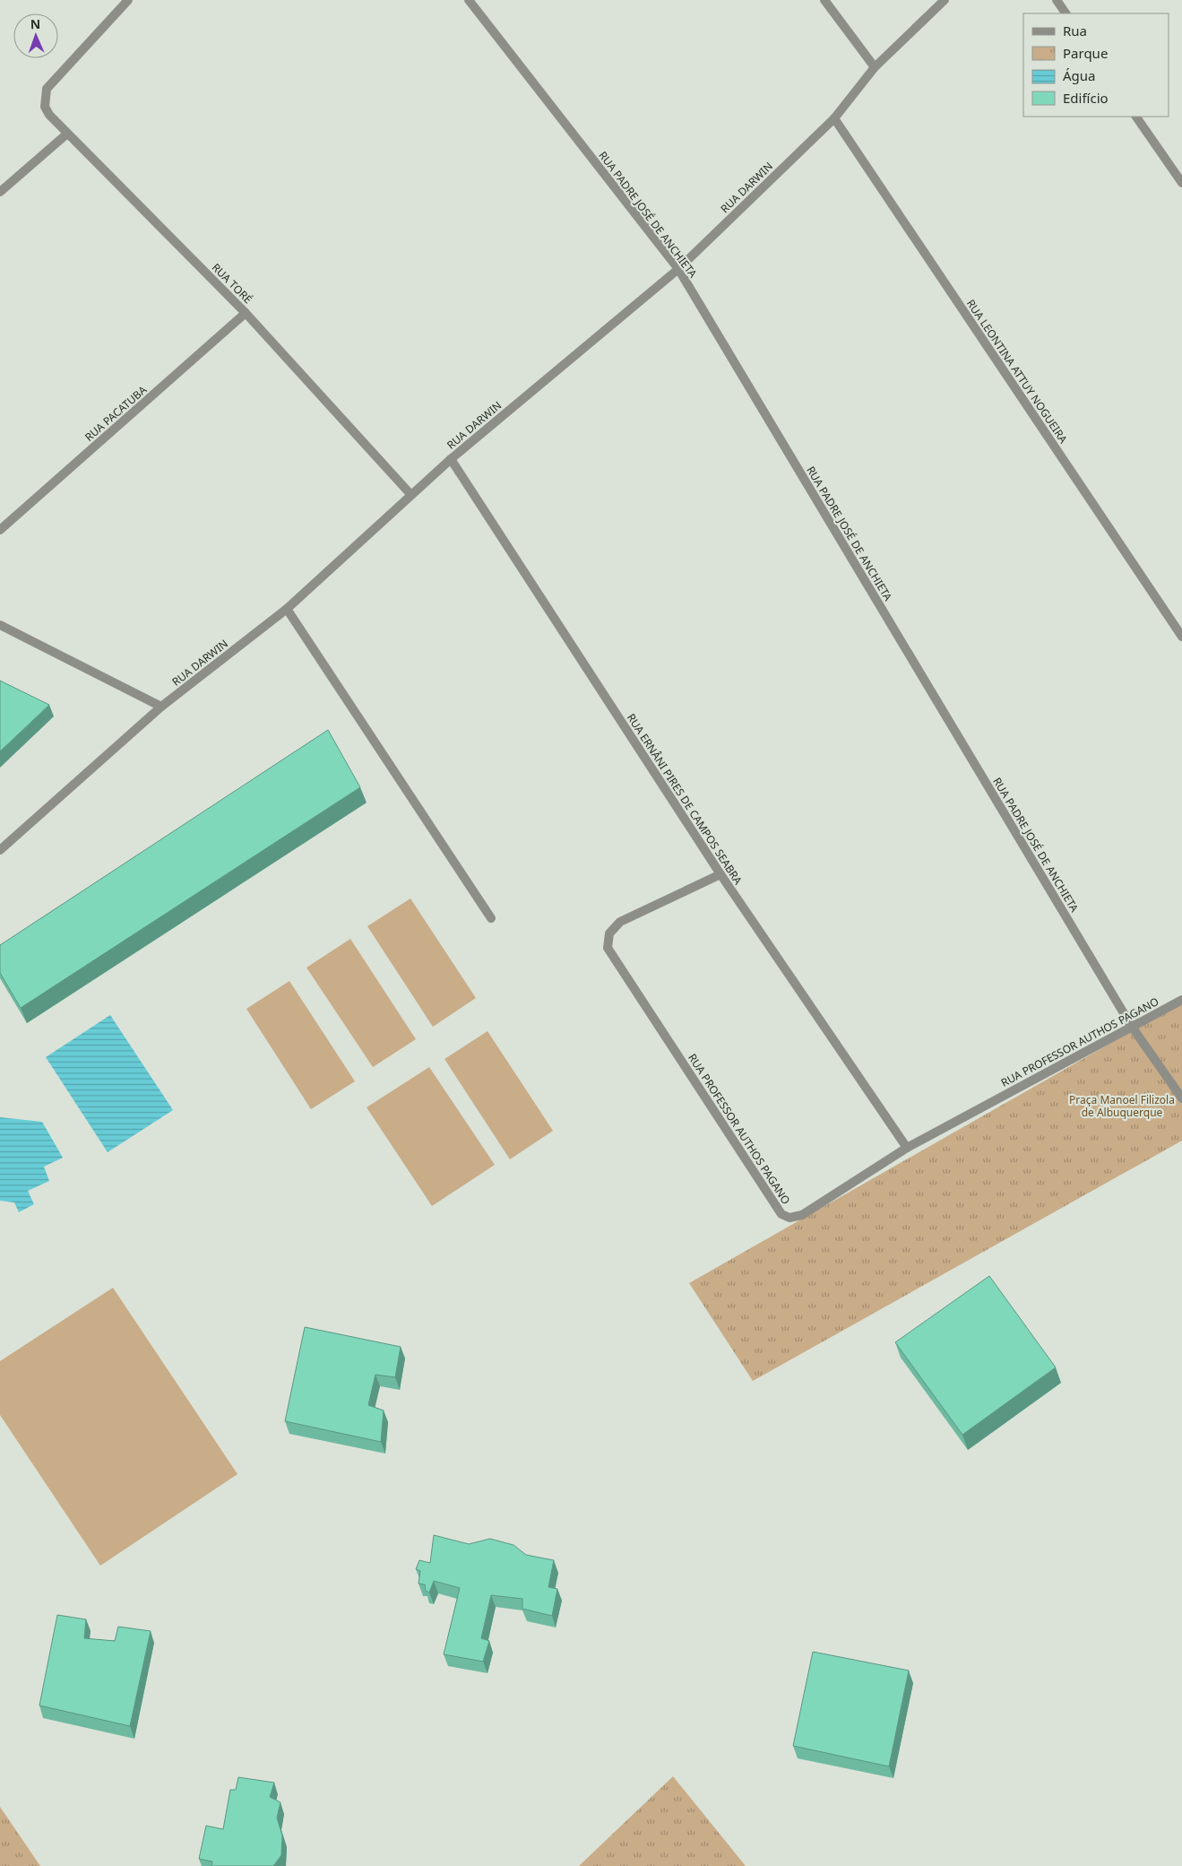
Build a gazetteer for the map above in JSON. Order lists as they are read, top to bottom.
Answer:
{
  "streets": {
    "street": [
      "RUA DARWIN",
      "RUA PADRE JOSÉ DE ANCHIETA",
      "RUA TORÉ",
      "RUA LEONTINA ATTUY NOGUEIRA",
      "RUA PACATUBA",
      "RUA ERNÂNI PIRES DE CAMPOS SEABRA",
      "RUA PROFESSOR AUTHOS PAGANO"
    ]
  },
  "crossings": [
    ["RUA DARWIN", "RUA PADRE JOSÉ DE ANCHIETA"],
    ["RUA DARWIN", "RUA TORÉ"],
    ["RUA DARWIN", "RUA LEONTINA ATTUY NOGUEIRA"],
    ["RUA DARWIN", "RUA ERNÂNI PIRES DE CAMPOS SEABRA"],
    ["RUA PADRE JOSÉ DE ANCHIETA", "RUA PROFESSOR AUTHOS PAGANO"],
    ["RUA TORÉ", "RUA PACATUBA"],
    ["RUA ERNÂNI PIRES DE CAMPOS SEABRA", "RUA PROFESSOR AUTHOS PAGANO"]
  ],
  "parks": ["Praça Manoel Filizola de Albuquerque"],
  "legend": [
    "Rua",
    "Parque",
    "Água",
    "Edifício"
  ],
  "north": "top"
}
